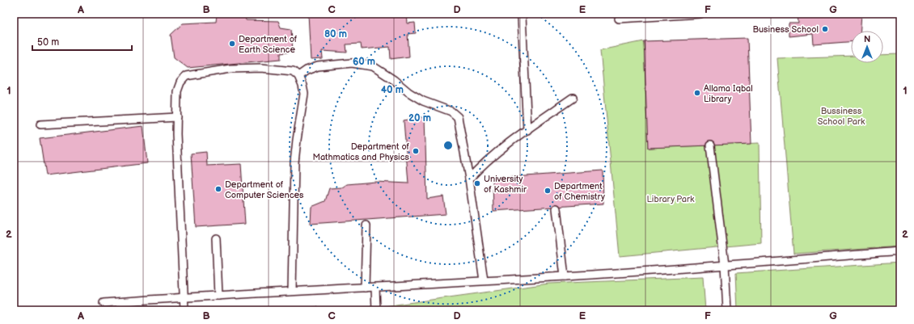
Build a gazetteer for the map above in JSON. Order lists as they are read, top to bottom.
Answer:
{
  "parks": ["Bussiness School Park", "Library Park"],
  "places": [
    "Business School",
    "Department of Earth Science",
    "Allama Iqbal Library",
    "Department of Mathmatics and Physics",
    "University of Kashmir",
    "Department of Computer Sciences",
    "Department of Chemistry"
  ],
  "scale_bar": "50 m",
  "north": "top",
  "grid": {
    "columns": [
      "A",
      "B",
      "C",
      "D",
      "E",
      "F",
      "G"
    ],
    "rows": ["1", "2"]
  },
  "rings": [
    "80 m",
    "60 m",
    "40 m",
    "20 m"
  ]
}
